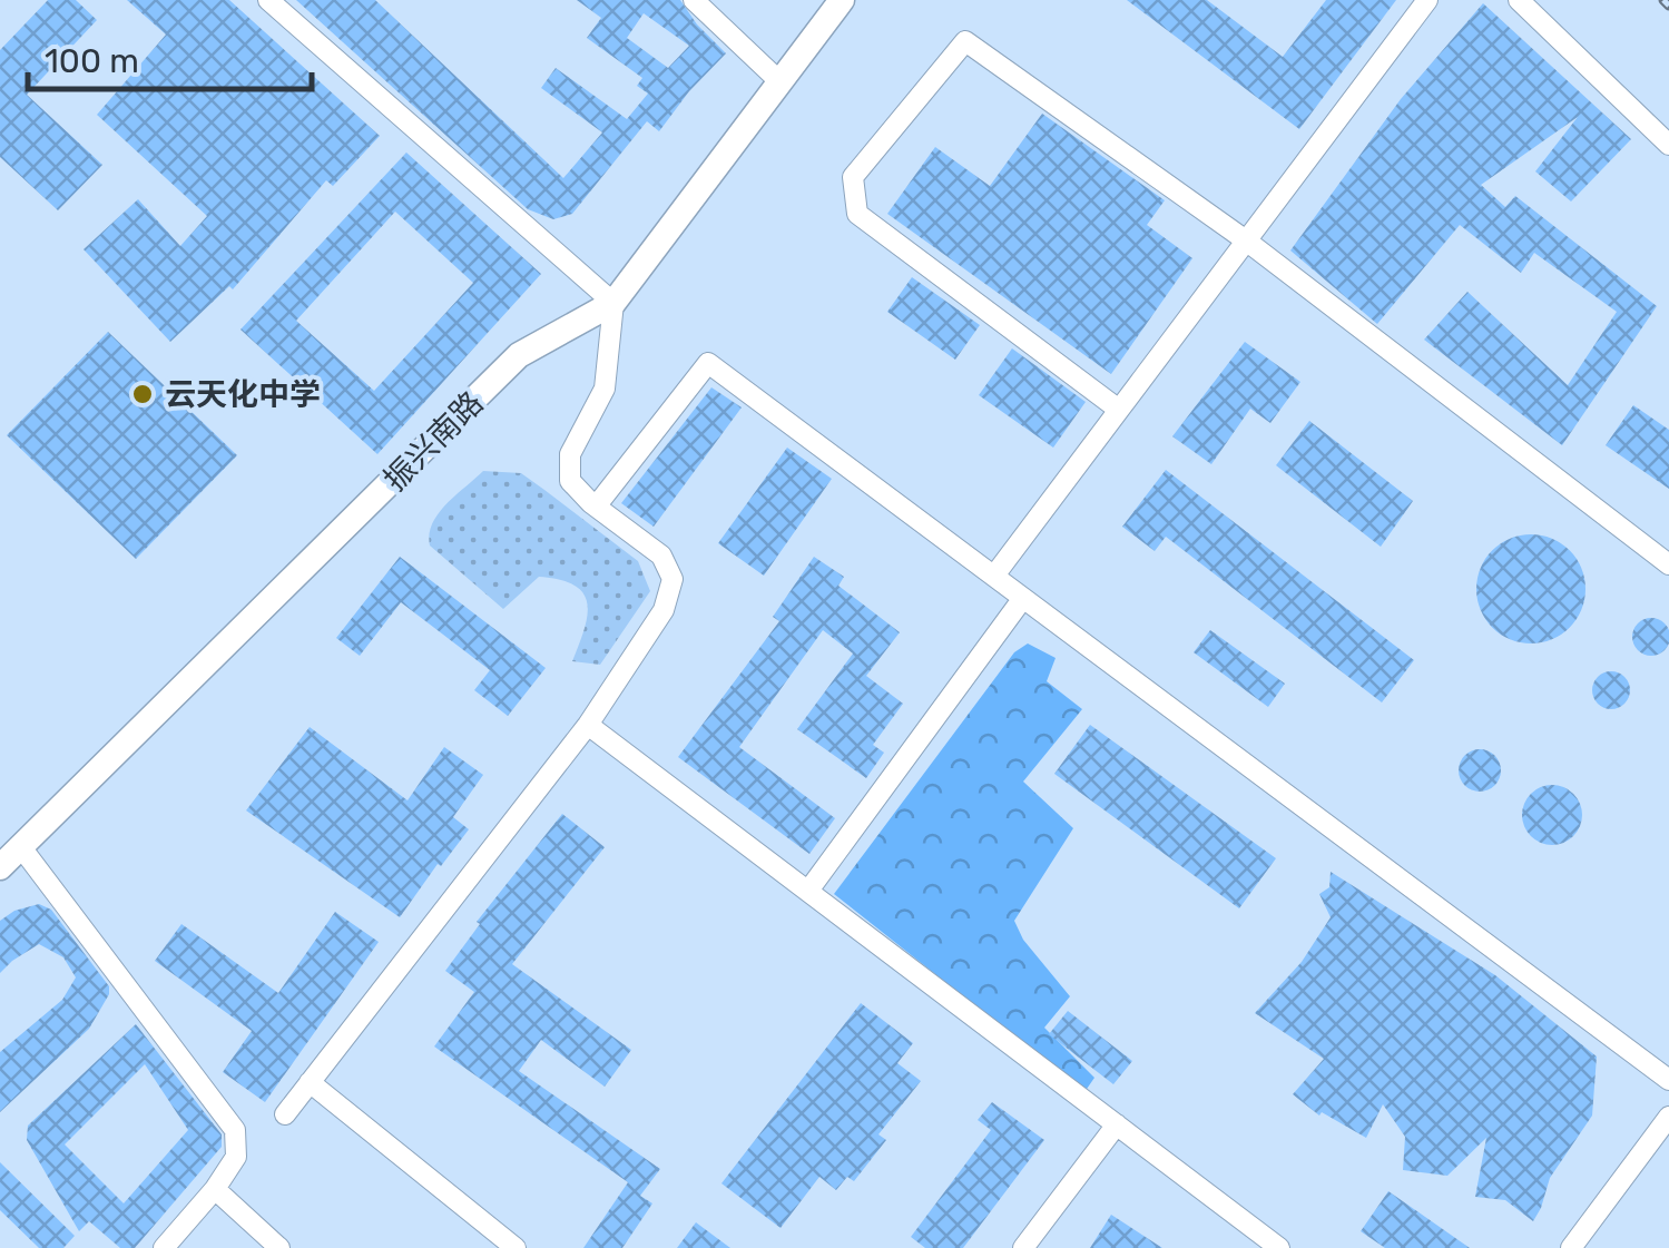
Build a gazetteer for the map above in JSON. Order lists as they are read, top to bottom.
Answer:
{
  "streets": {
    "main road": ["振兴南路"]
  },
  "places": ["云天化中学"],
  "scale_bar": "100 m"
}
